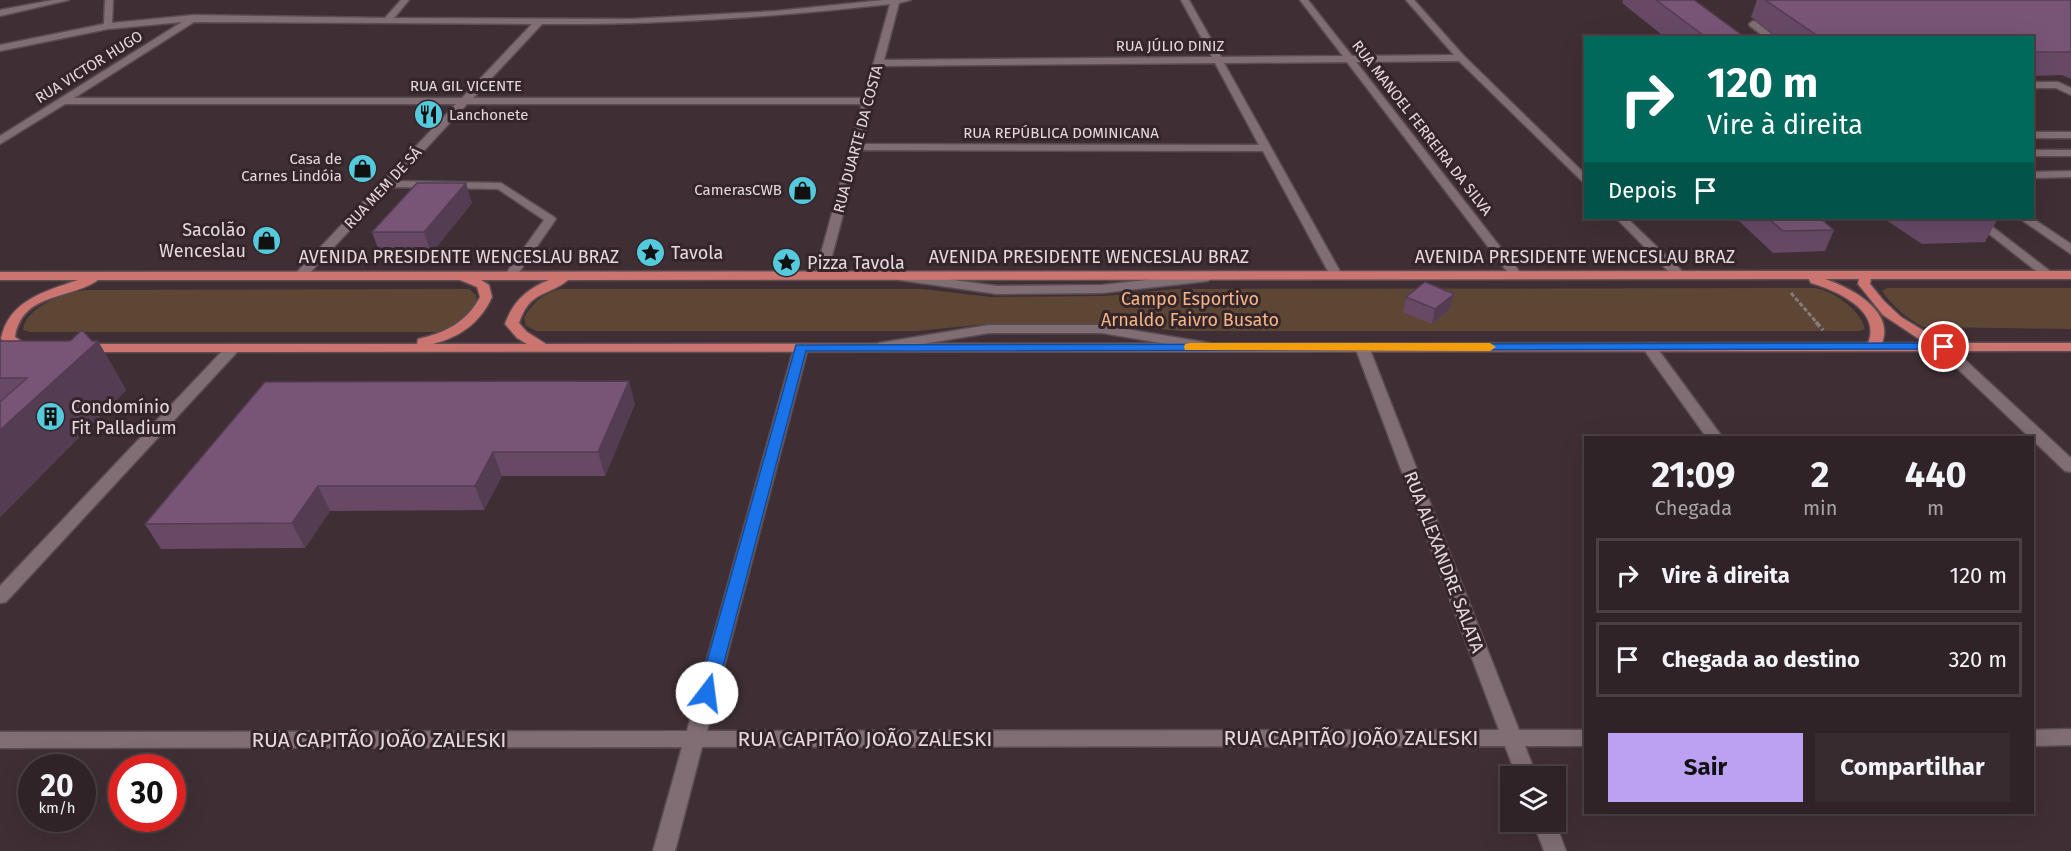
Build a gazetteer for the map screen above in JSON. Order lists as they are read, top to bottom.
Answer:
{
  "streets": {
    "main road": ["AVENIDA PRESIDENTE WENCESLAU BRAZ"],
    "street": [
      "RUA JÚLIO DINIZ",
      "RUA VICTOR HUGO",
      "RUA GIL VICENTE",
      "RUA MANOEL FERREIRA DA SILVA",
      "RUA REPÚBLICA DOMINICANA",
      "RUA DUARTE DA COSTA",
      "RUA MEM DE SÁ",
      "RUA ALEXANDRE SALATA",
      "RUA CAPITÃO JOÃO ZALESKI"
    ]
  },
  "crossings": [
    ["RUA JÚLIO DINIZ", "RUA MANOEL FERREIRA DA SILVA"],
    ["RUA JÚLIO DINIZ", "RUA DUARTE DA COSTA"],
    ["RUA VICTOR HUGO", "RUA GIL VICENTE"],
    ["RUA GIL VICENTE", "RUA DUARTE DA COSTA"],
    ["RUA GIL VICENTE", "RUA MEM DE SÁ"],
    ["RUA MANOEL FERREIRA DA SILVA", "AVENIDA PRESIDENTE WENCESLAU BRAZ"],
    ["RUA REPÚBLICA DOMINICANA", "RUA DUARTE DA COSTA"],
    ["RUA DUARTE DA COSTA", "AVENIDA PRESIDENTE WENCESLAU BRAZ"],
    ["RUA MEM DE SÁ", "AVENIDA PRESIDENTE WENCESLAU BRAZ"],
    ["RUA ALEXANDRE SALATA", "RUA CAPITÃO JOÃO ZALESKI"]
  ],
  "parks": ["Campo Esportivo Arnaldo Faivro Busato"],
  "places": {
    "restaurant": ["Lanchonete"],
    "shop": ["Casa de Carnes Lindóia", "CamerasCWB", "Sacolão Wenceslau"],
    "place": ["Tavola", "Pizza Tavola"],
    "building": ["Condomínio Fit Palladium"]
  },
  "page": {
    "turn": ["120 m", "Vire à direita"],
    "then": "Depois",
    "eta": [
      "21:09",
      "Chegada",
      "2",
      "min",
      "440",
      "m"
    ],
    "list": [
      {
        "name": "Vire à direita",
        "value": "120 m"
      },
      {
        "name": "Chegada ao destino",
        "value": "320 m"
      }
    ],
    "buttons": ["Sair", "Compartilhar"],
    "speed": "20 km/h",
    "limit": "30"
  }
}
